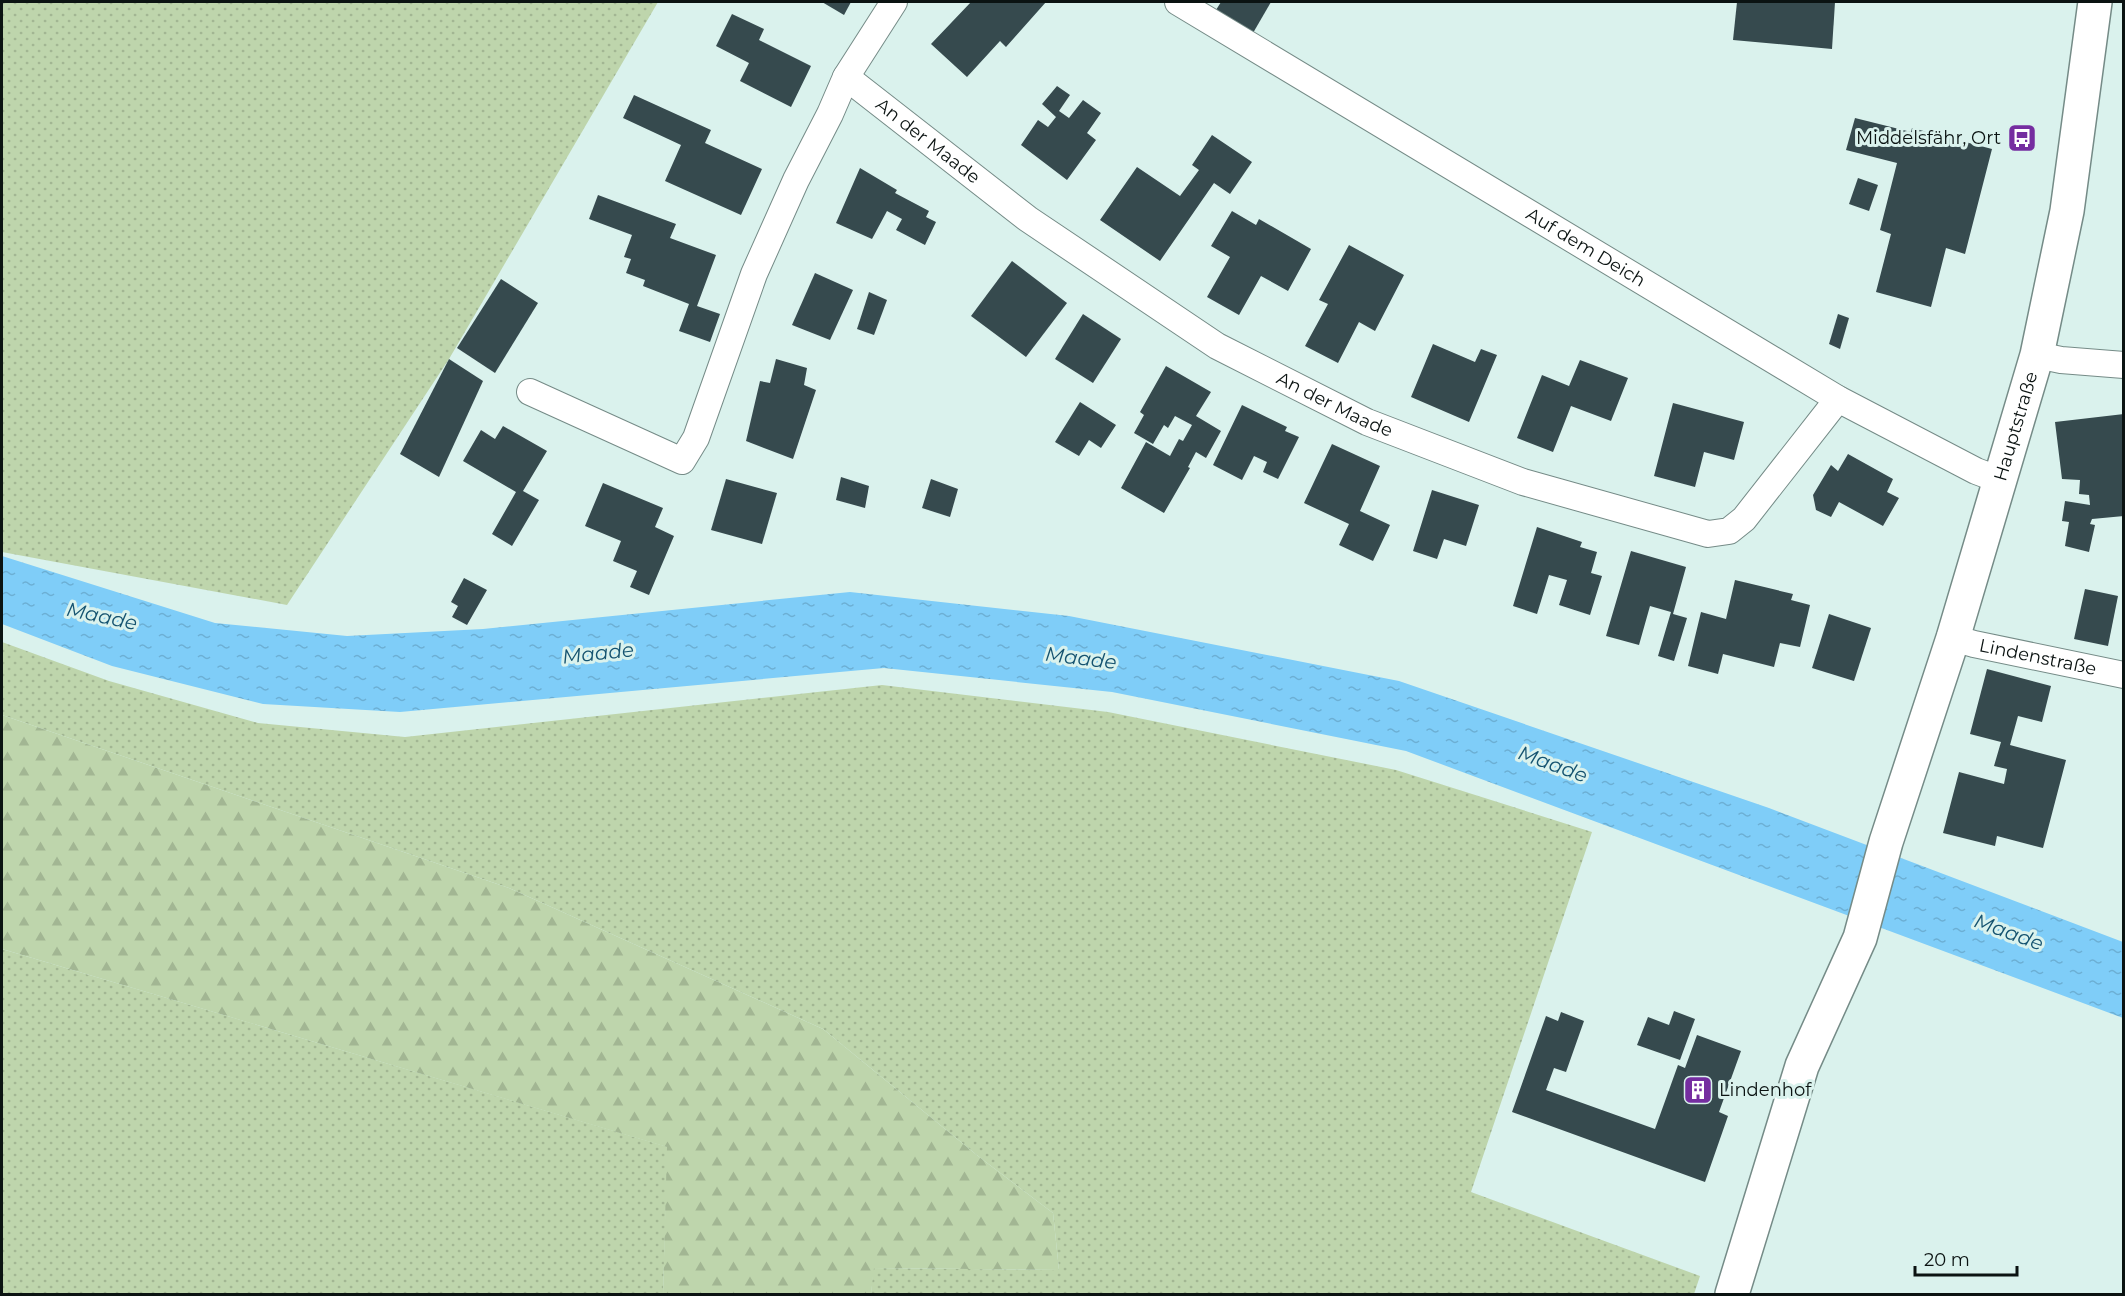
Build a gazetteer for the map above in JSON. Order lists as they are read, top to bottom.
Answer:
{
  "streets": {
    "street": [
      "An der Maade",
      "Auf dem Deich",
      "Hauptstraße",
      "Lindenstraße"
    ]
  },
  "crossings": [
    ["An der Maade", "Auf dem Deich"],
    ["Auf dem Deich", "Hauptstraße"],
    ["Hauptstraße", "Lindenstraße"]
  ],
  "water": ["Maade"],
  "places": {
    "bus stop": ["Middelsfähr, Ort"],
    "building": ["Lindenhof"]
  },
  "scale_bar": "20 m"
}
